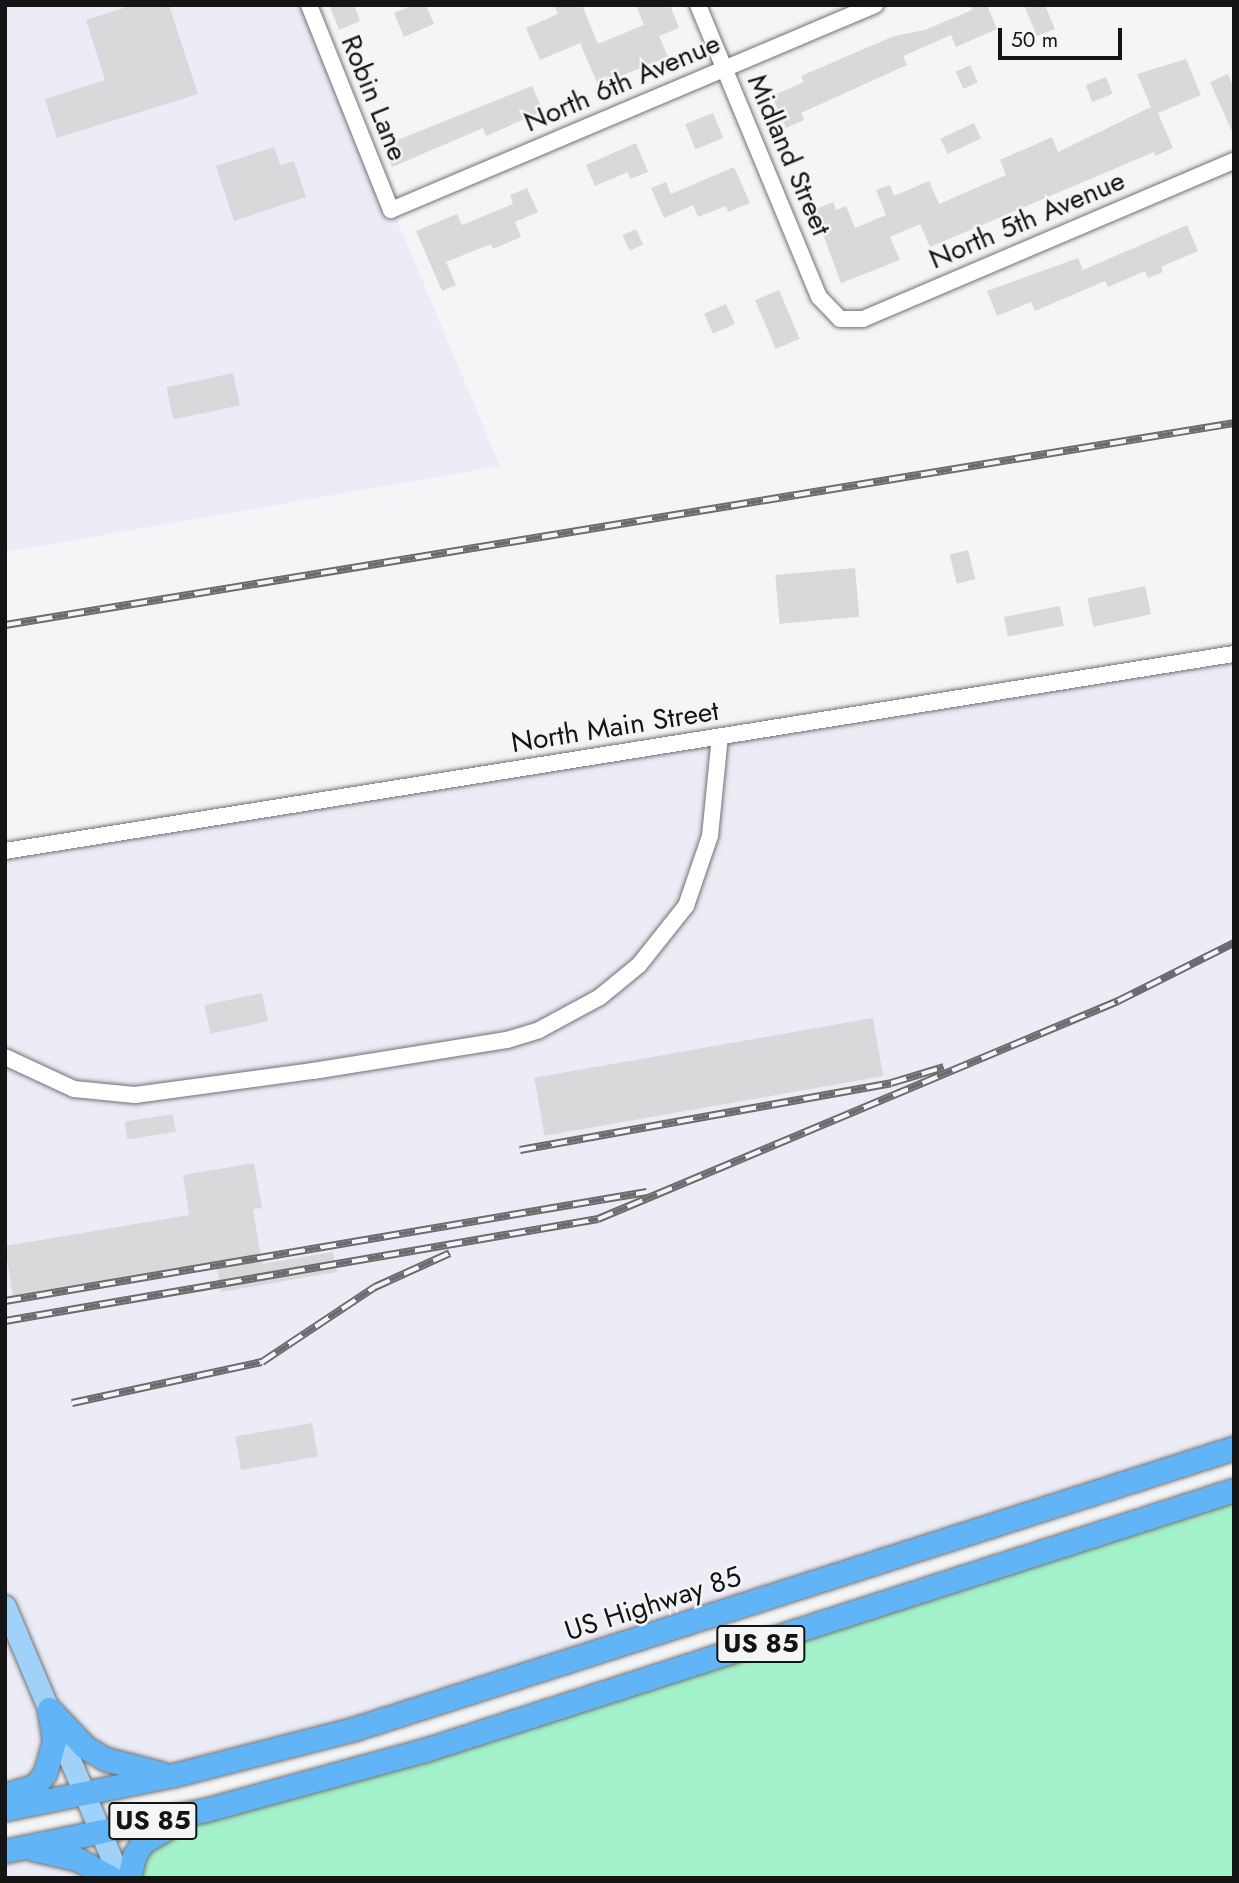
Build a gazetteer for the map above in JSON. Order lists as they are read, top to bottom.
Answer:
{
  "streets": {
    "highway": ["US Highway 85", "US 85"],
    "street": [
      "North 6th Avenue",
      "Robin Lane",
      "Midland Street",
      "North 5th Avenue",
      "North Main Street"
    ]
  },
  "crossings": [
    ["North 6th Avenue", "Robin Lane"],
    ["North 6th Avenue", "Midland Street"],
    ["Midland Street", "North 5th Avenue"],
    ["US Highway 85", "US 85"]
  ],
  "scale_bar": "50 m"
}
